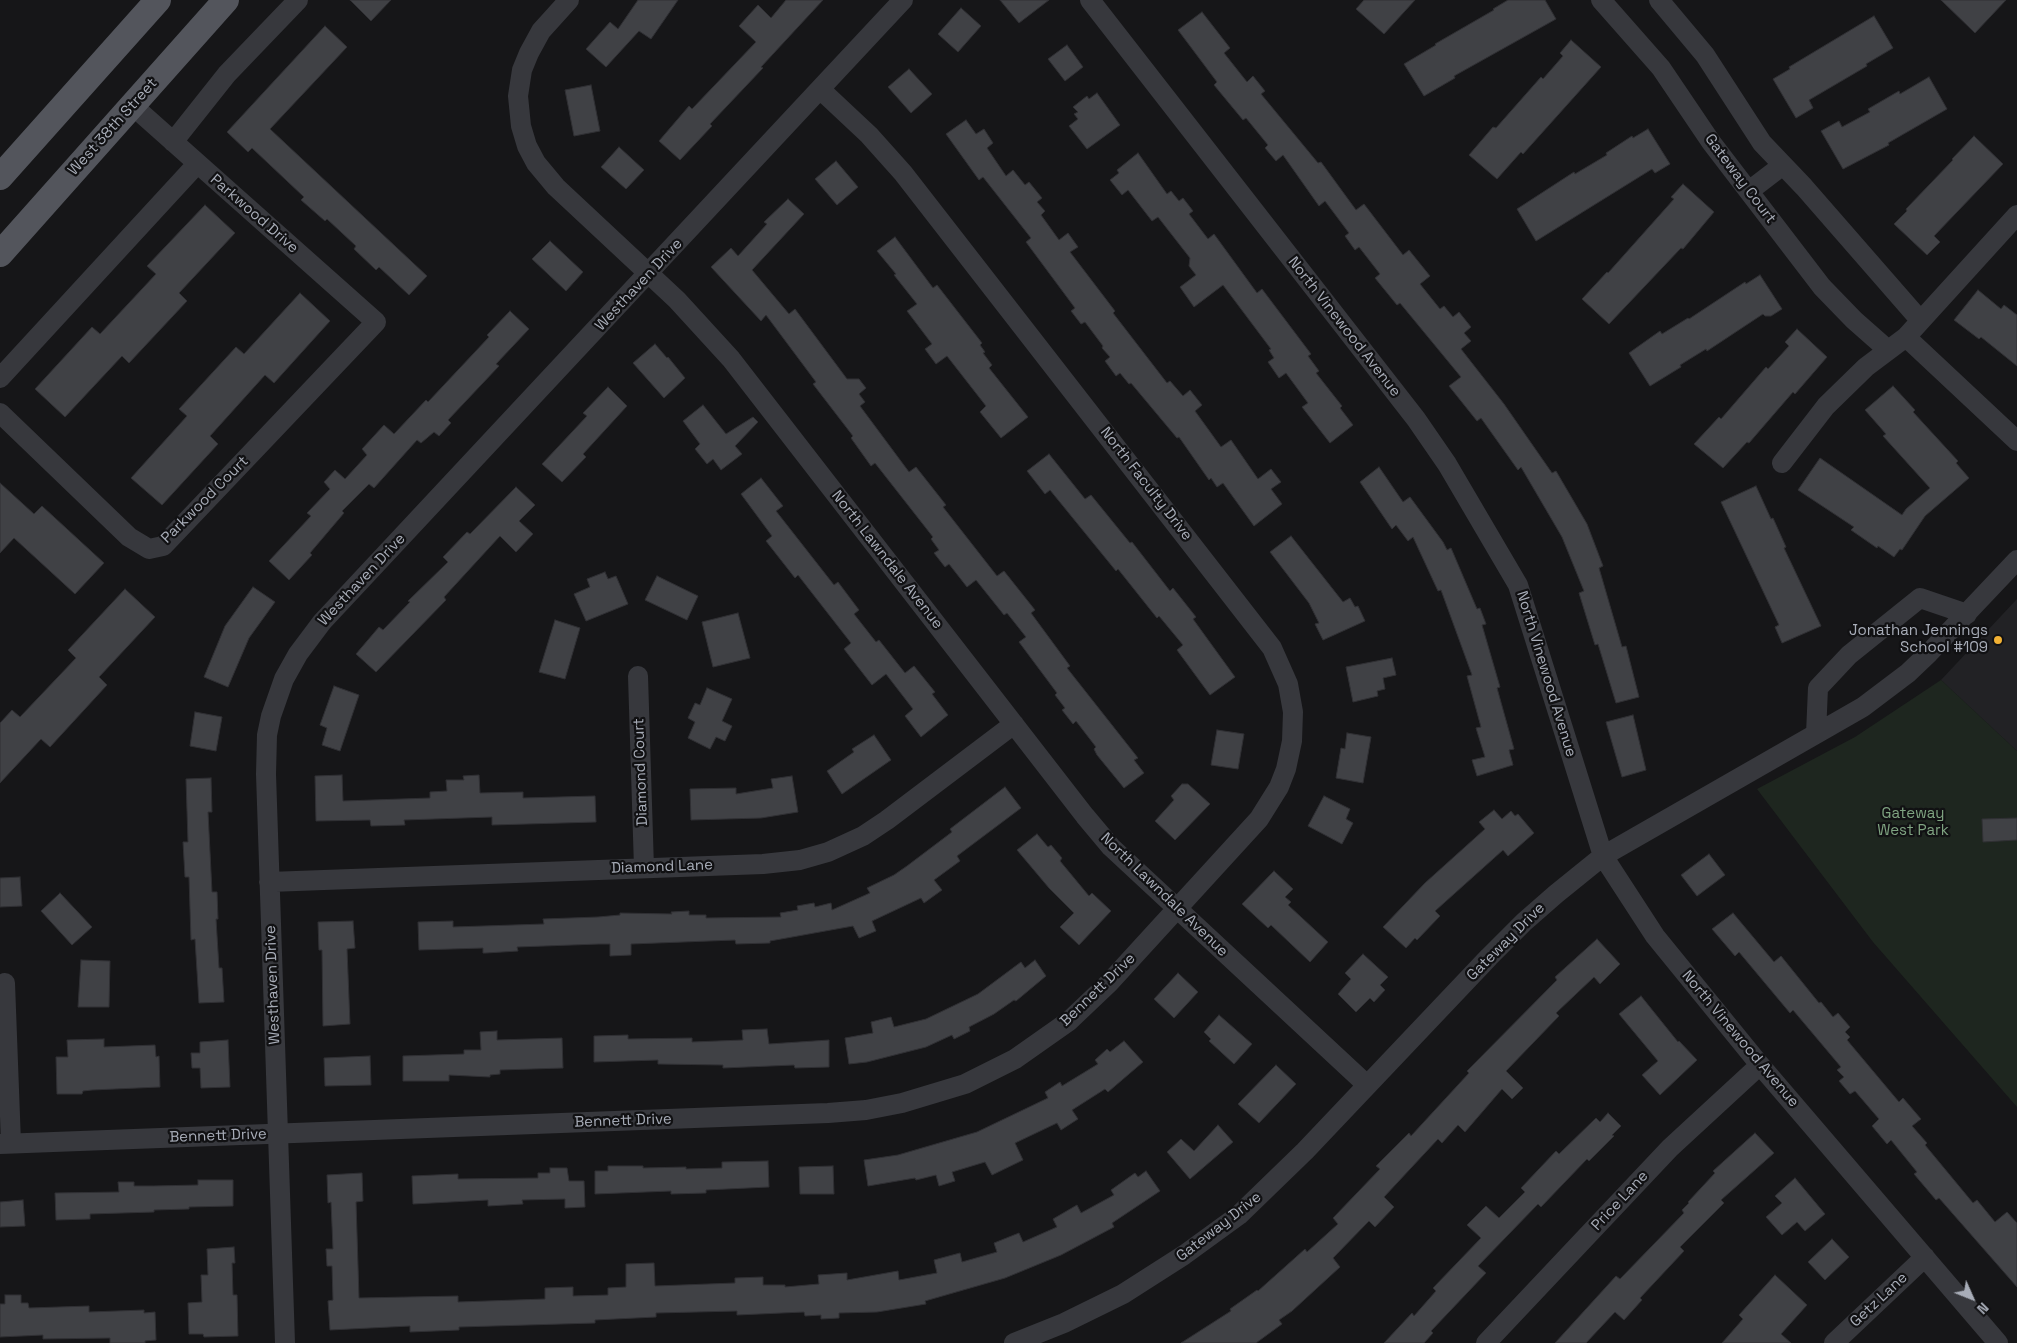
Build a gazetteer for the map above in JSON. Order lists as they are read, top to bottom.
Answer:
{
  "streets": {
    "main road": ["West 38th Street"],
    "street": [
      "Gateway Court",
      "Parkwood Drive",
      "Westhaven Drive",
      "North Vinewood Avenue",
      "North Faculty Drive",
      "Parkwood Court",
      "North Lawndale Avenue",
      "Diamond Court",
      "Diamond Lane",
      "Gateway Drive",
      "Bennett Drive",
      "Price Lane",
      "Getz Lane"
    ]
  },
  "crossings": [
    ["West 38th Street", "Parkwood Drive"],
    ["Parkwood Drive", "Parkwood Court"],
    ["Westhaven Drive", "North Faculty Drive"],
    ["Westhaven Drive", "North Lawndale Avenue"],
    ["Westhaven Drive", "Diamond Lane"],
    ["Westhaven Drive", "Bennett Drive"],
    ["North Vinewood Avenue", "Gateway Drive"],
    ["North Vinewood Avenue", "Price Lane"],
    ["North Vinewood Avenue", "Getz Lane"],
    ["North Faculty Drive", "North Lawndale Avenue"],
    ["North Faculty Drive", "Bennett Drive"],
    ["North Lawndale Avenue", "Diamond Lane"],
    ["North Lawndale Avenue", "Gateway Drive"],
    ["North Lawndale Avenue", "Bennett Drive"],
    ["Diamond Court", "Diamond Lane"]
  ],
  "parks": ["Gateway West Park"],
  "places": ["Jonathan Jennings School #109"],
  "north": "bottom right"
}
